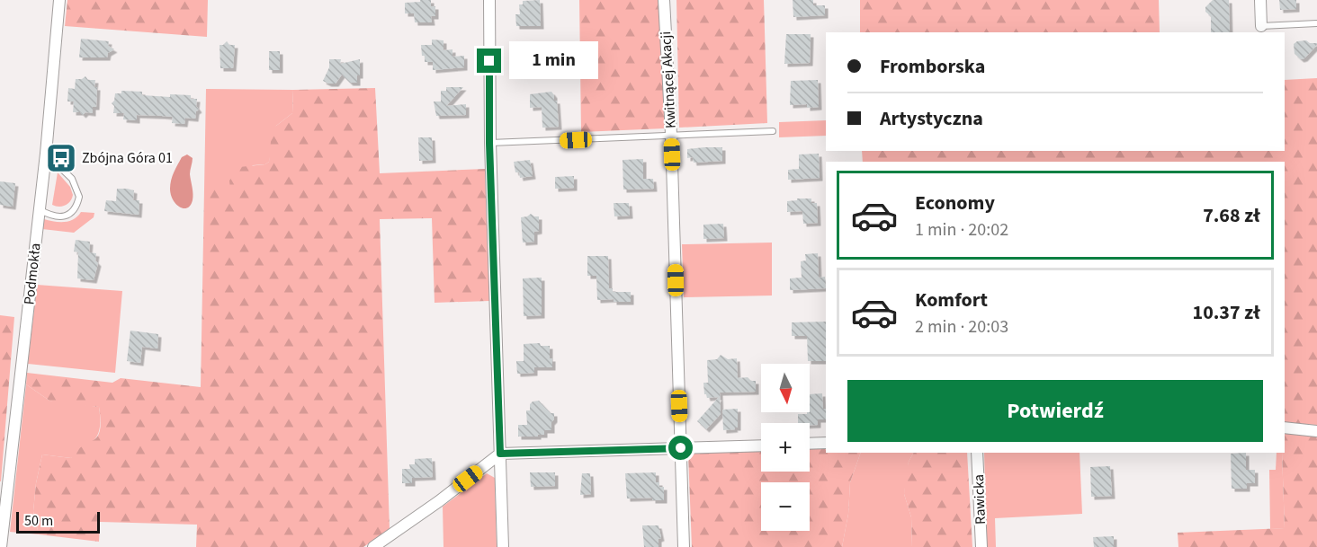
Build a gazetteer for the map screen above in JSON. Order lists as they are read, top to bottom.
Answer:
{
  "streets": {
    "street": ["Kwitnącej Akacji", "Podmokła", "Rawicka"]
  },
  "places": {
    "bus stop": ["Zbójna Góra 01"]
  },
  "scale_bar": "50 m",
  "north": "bottom",
  "page": {
    "banner": ["Fromborska", "Artystyczna"],
    "bubble": "1 min",
    "list": [
      {
        "name": "Economy",
        "note": "1 min · 20:02",
        "value": "7.68 zł"
      },
      {
        "name": "Komfort",
        "note": "2 min · 20:03",
        "value": "10.37 zł"
      }
    ],
    "map_buttons": ["+", "−"],
    "buttons": "Potwierdź",
    "scale": "50 m"
  }
}
